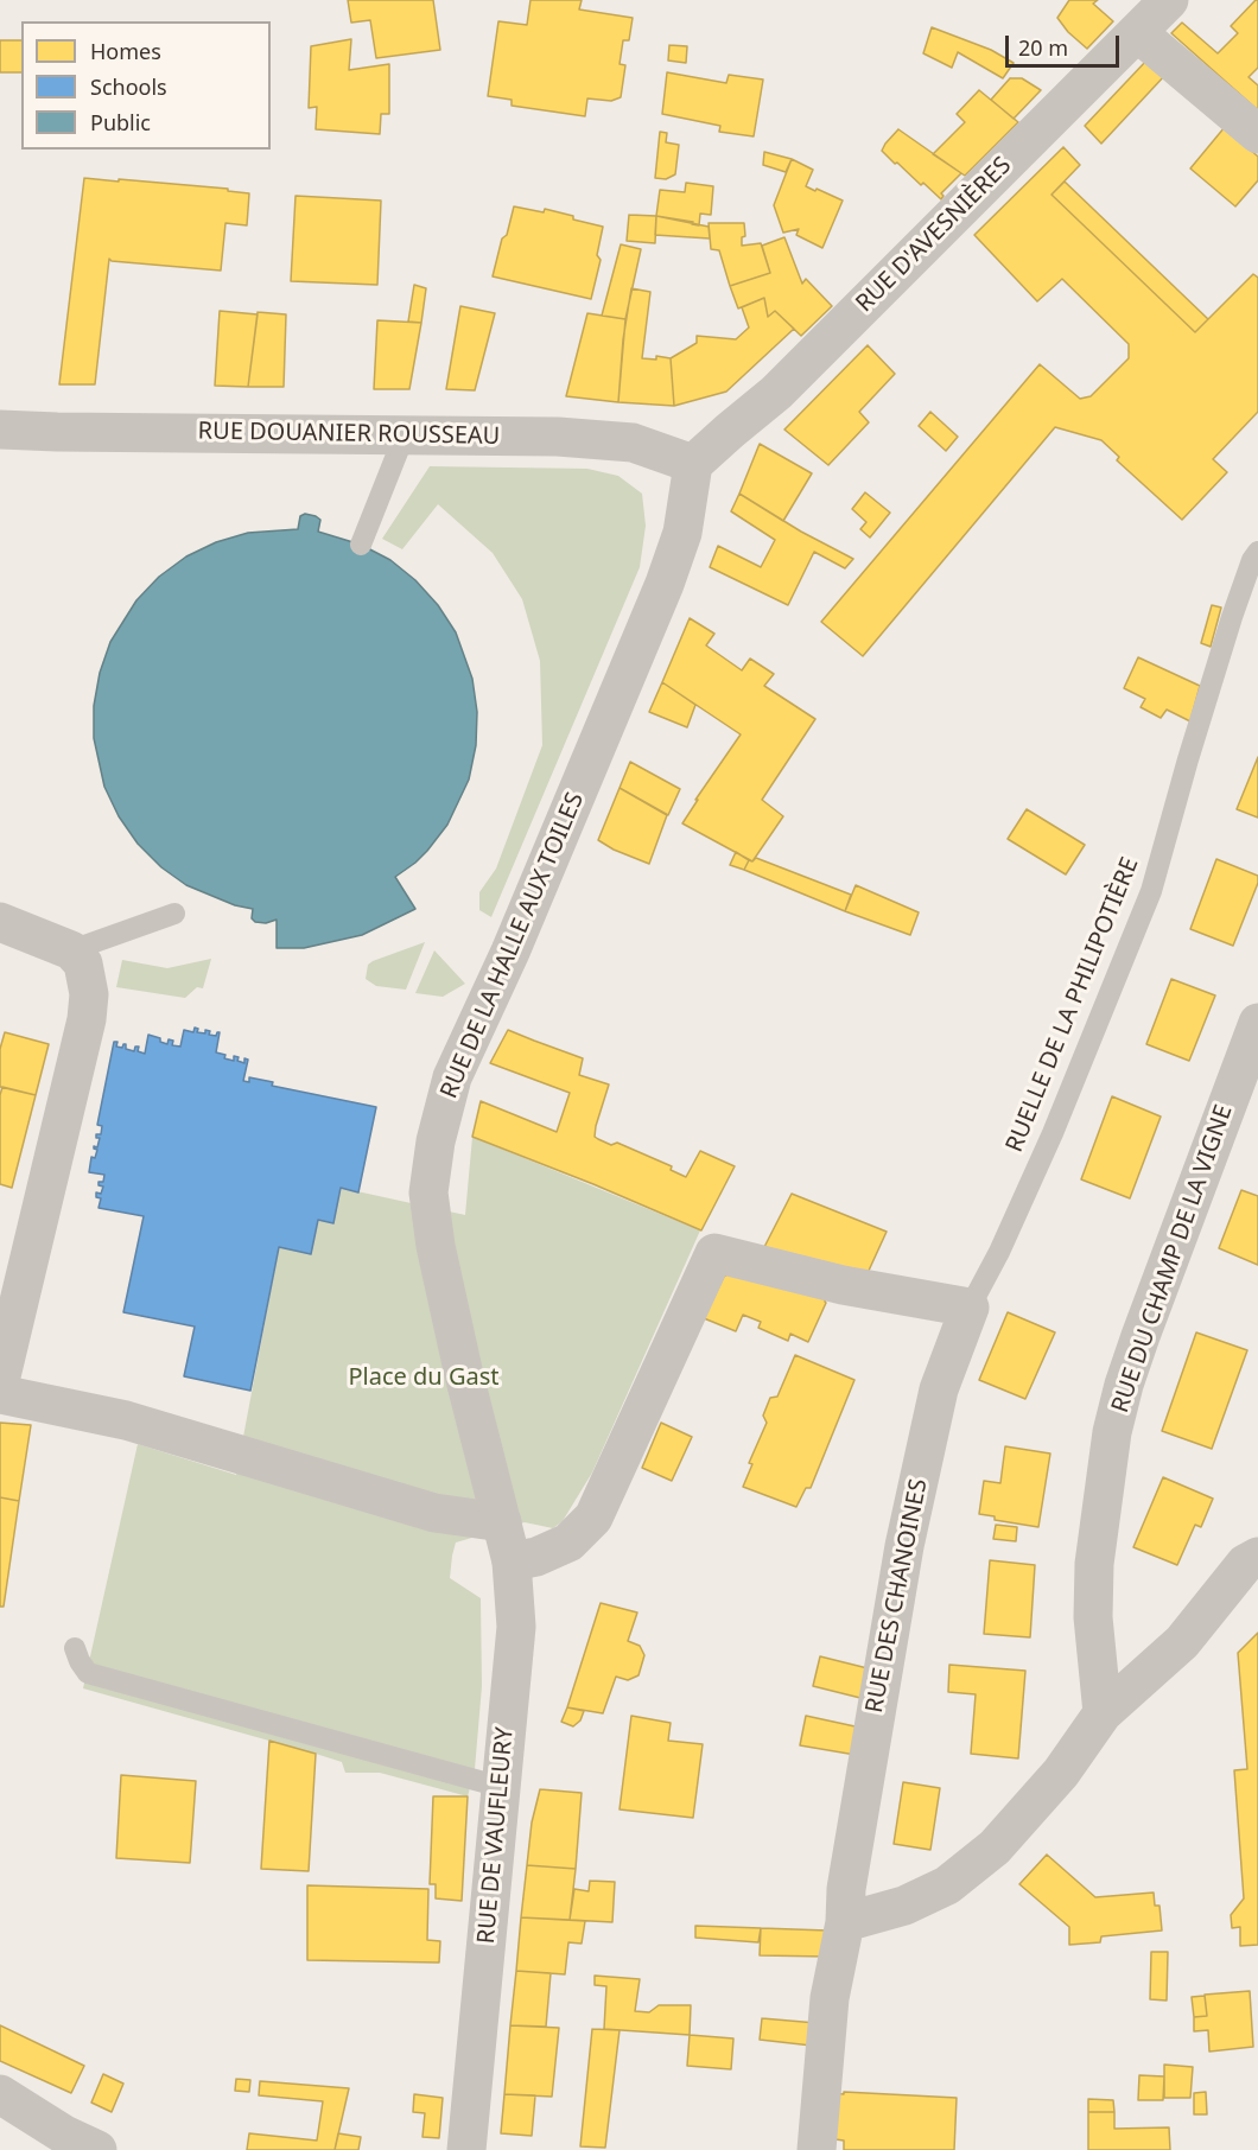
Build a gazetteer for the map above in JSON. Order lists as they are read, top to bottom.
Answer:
{
  "streets": {
    "street": [
      "RUE D'AVESNIÈRES",
      "RUE DOUANIER ROUSSEAU",
      "RUE DE LA HALLE AUX TOILES",
      "RUE DU CHAMP DE LA VIGNE",
      "RUE DES CHANOINES",
      "RUE DE VAUFLEURY"
    ],
    "lane": ["RUELLE DE LA PHILIPOTIÈRE"]
  },
  "crossings": [
    ["RUE D'AVESNIÈRES", "RUE DOUANIER ROUSSEAU"],
    ["RUE D'AVESNIÈRES", "RUE DE LA HALLE AUX TOILES"],
    ["RUE DOUANIER ROUSSEAU", "RUE DE LA HALLE AUX TOILES"],
    ["RUE DE LA HALLE AUX TOILES", "RUE DE VAUFLEURY"],
    ["RUELLE DE LA PHILIPOTIÈRE", "RUE DES CHANOINES"]
  ],
  "parks": ["Place du Gast"],
  "legend": ["Homes", "Schools", "Public"],
  "scale_bar": "20 m"
}
